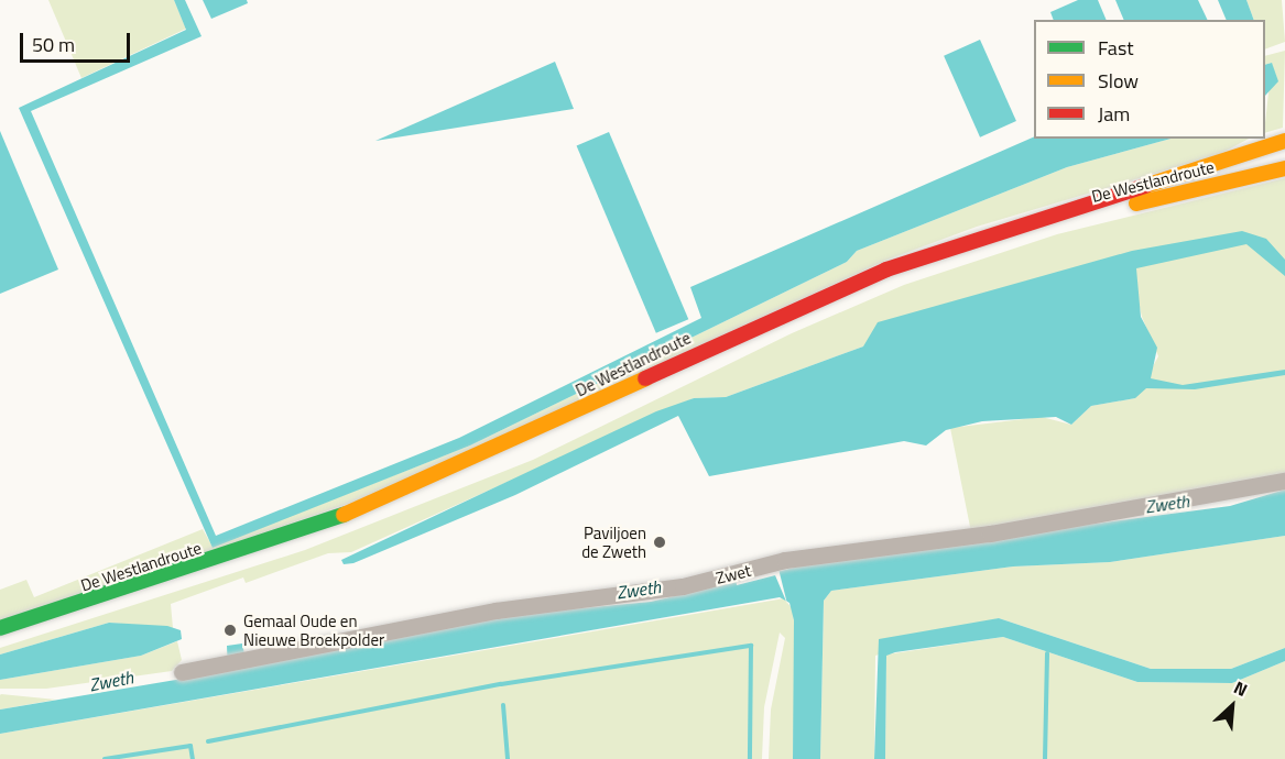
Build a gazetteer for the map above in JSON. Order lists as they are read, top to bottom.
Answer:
{
  "streets": {
    "main road": ["De Westlandroute"],
    "street": ["Zwet"]
  },
  "water": ["Zweth"],
  "places": ["Paviljoen de Zweth", "Gemaal Oude en Nieuwe Broekpolder"],
  "legend": ["Fast", "Slow", "Jam"],
  "scale_bar": "50 m",
  "north": "top right"
}
